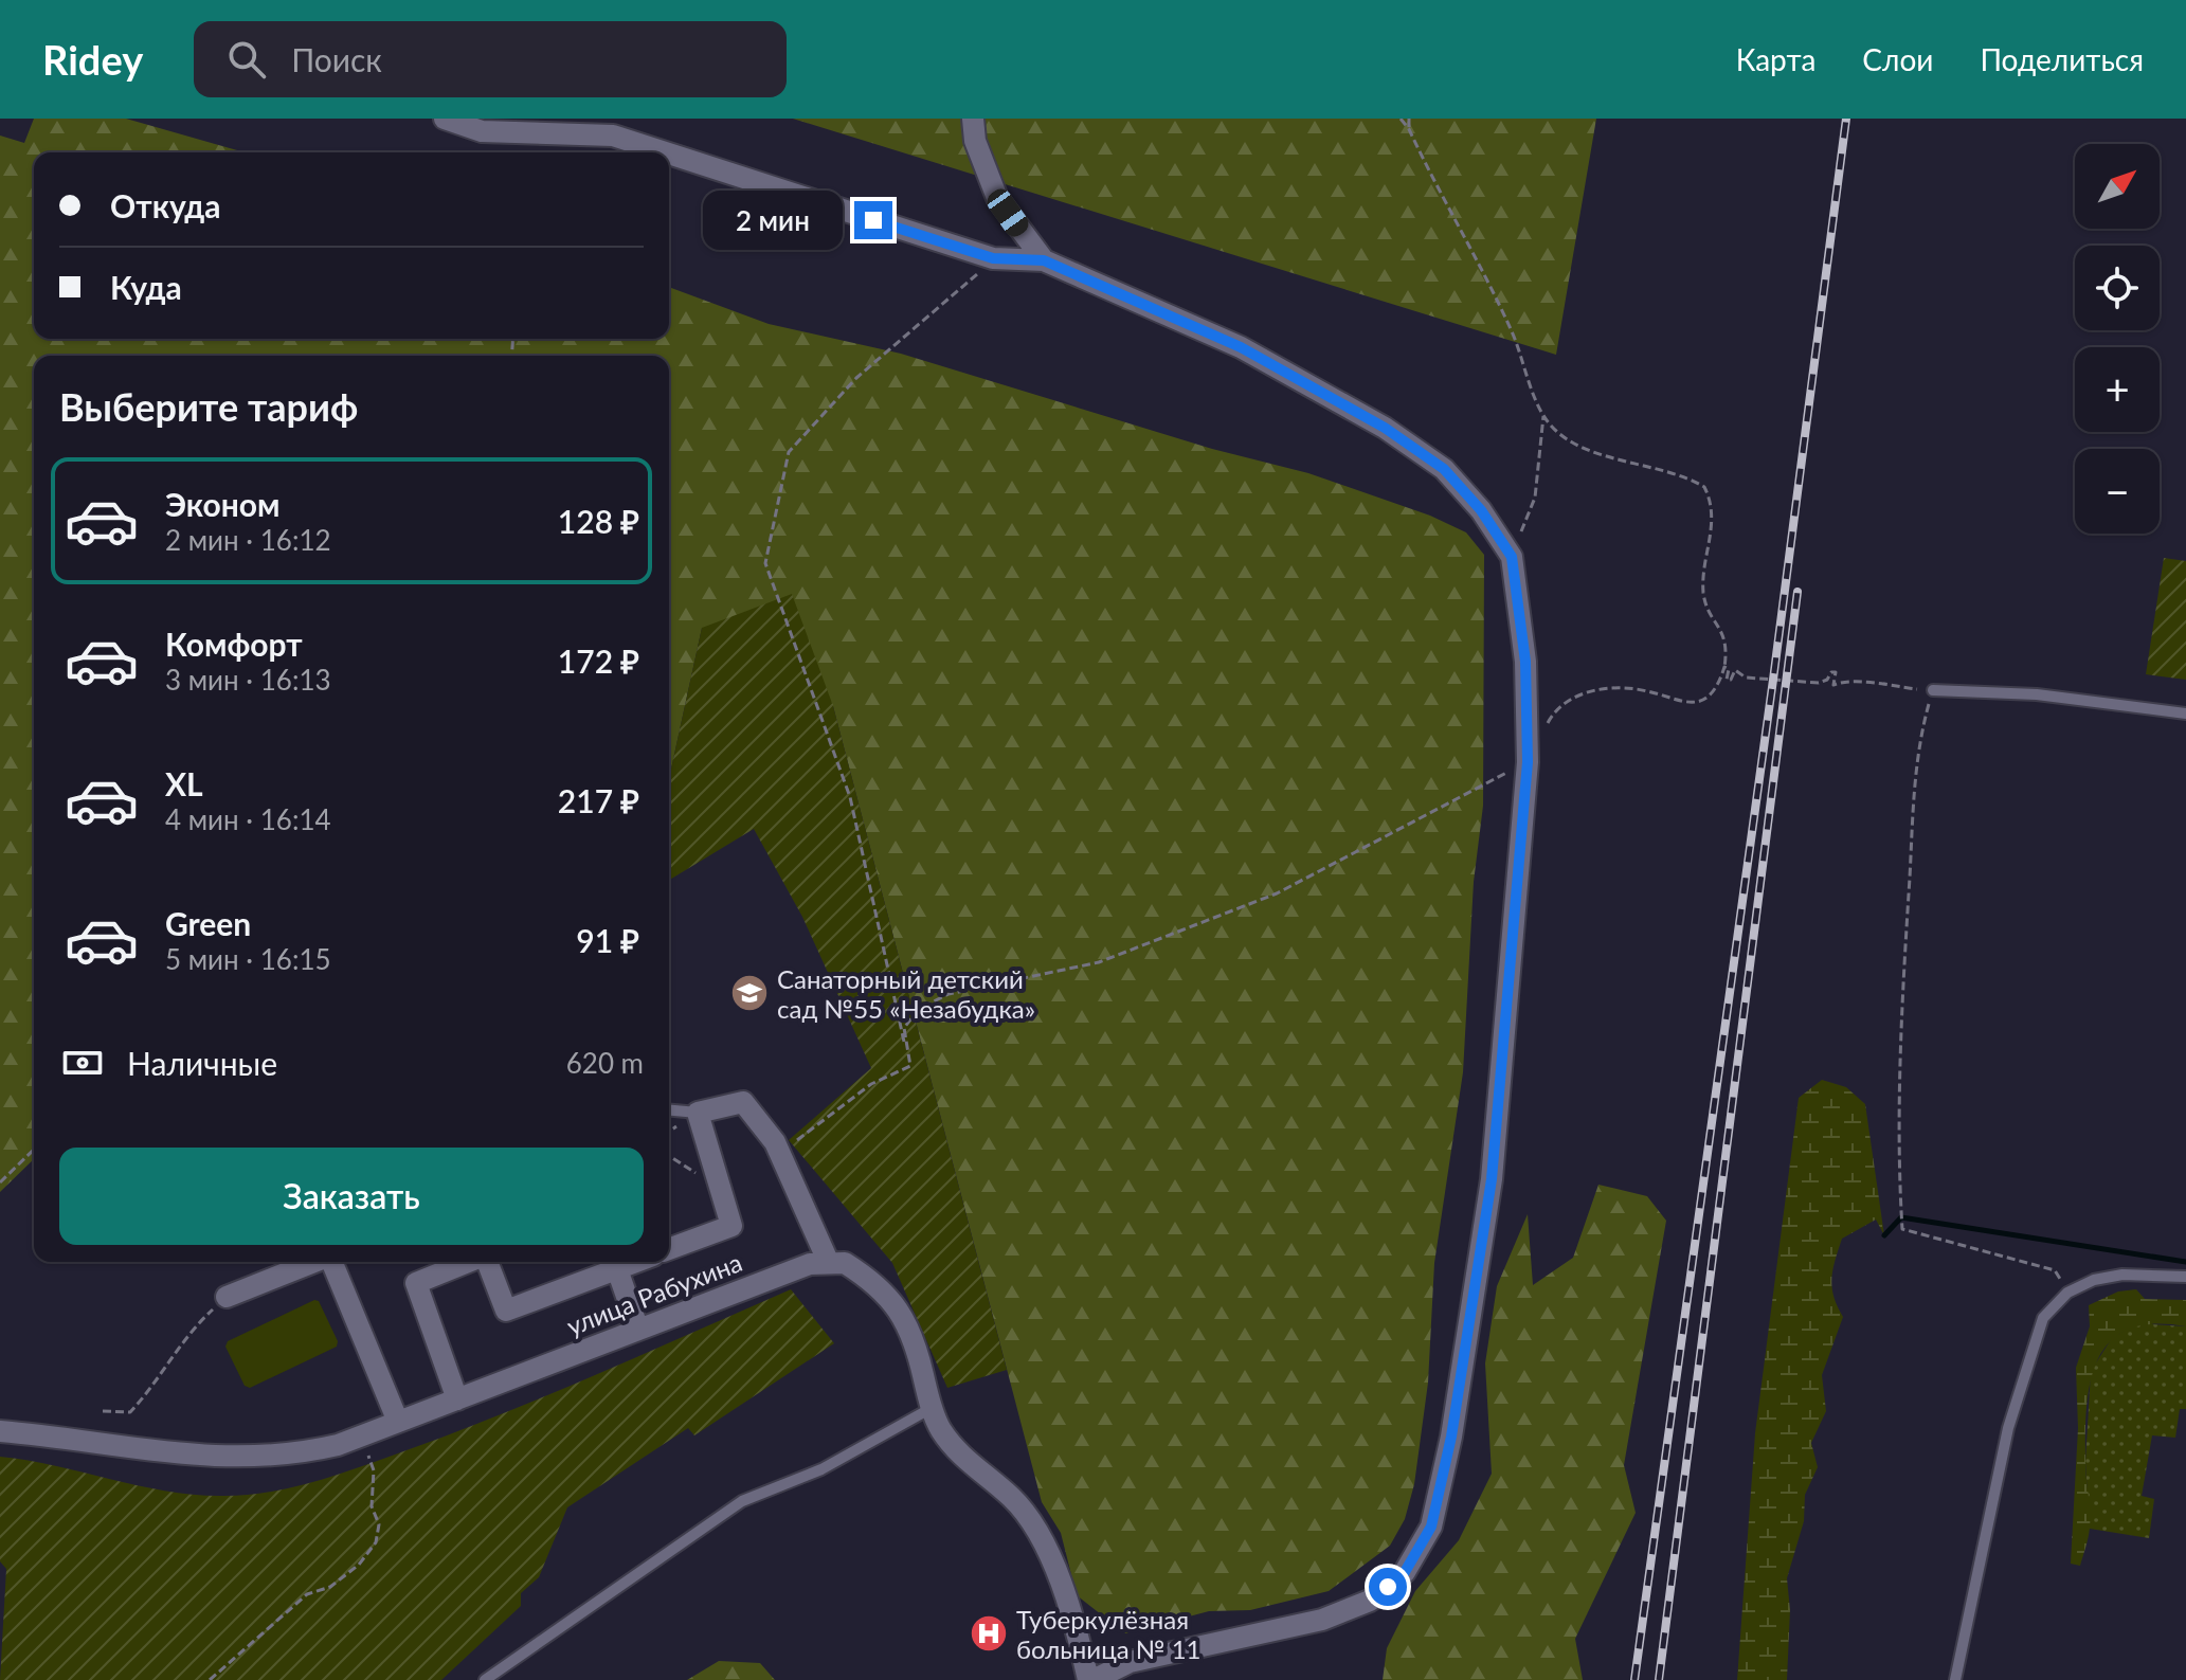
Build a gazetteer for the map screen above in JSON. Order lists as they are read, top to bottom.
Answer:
{
  "streets": {
    "street": ["улица Рабухина"]
  },
  "places": {
    "school or university": ["Санаторный детский сад №55 «Незабудка»"],
    "hospital": ["Туберкулёзная больница № 11"]
  },
  "north": "top right",
  "page": {
    "header": "Ridey",
    "search": "Поиск",
    "nav": ["Карта", "Слои", "Поделиться"],
    "map_buttons": ["+", "−"],
    "banner": ["Откуда", "Куда"],
    "bubble": "2 мин",
    "heading": "Выберите тариф",
    "list": [
      {
        "name": "Эконом",
        "note": "2 мин · 16:12",
        "value": "128 ₽"
      },
      {
        "name": "Комфорт",
        "note": "3 мин · 16:13",
        "value": "172 ₽"
      },
      {
        "name": "XL",
        "note": "4 мин · 16:14",
        "value": "217 ₽"
      },
      {
        "name": "Green",
        "note": "5 мин · 16:15",
        "value": "91 ₽"
      }
    ],
    "pay": ["Наличные", "620 m"],
    "buttons": "Заказать"
  }
}
